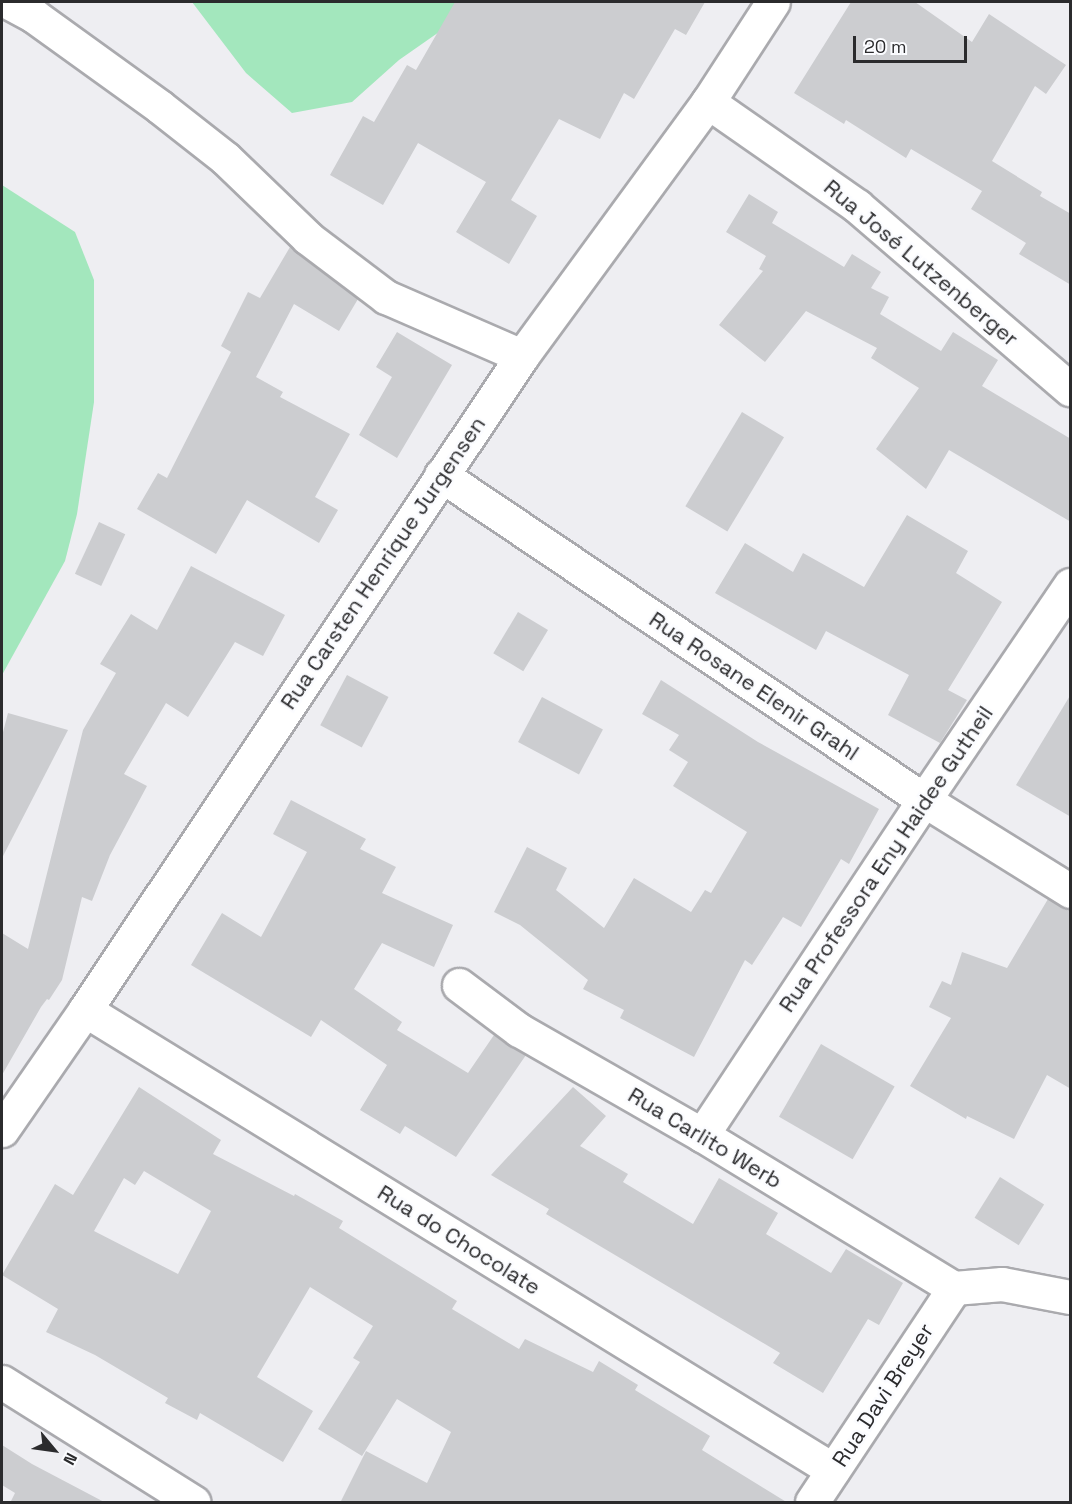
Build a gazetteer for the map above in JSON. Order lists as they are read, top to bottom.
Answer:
{
  "streets": {
    "street": [
      "Rua José Lutzenberger",
      "Rua Carsten Henrique Jurgensen",
      "Rua Rosane Elenir Grahl",
      "Rua Professora Eny Haidee Gutheil",
      "Rua Carlito Werb",
      "Rua do Chocolate",
      "Rua Davi Breyer"
    ]
  },
  "crossings": [
    ["Rua José Lutzenberger", "Rua Carsten Henrique Jurgensen"],
    ["Rua Carsten Henrique Jurgensen", "Rua Rosane Elenir Grahl"],
    ["Rua Carsten Henrique Jurgensen", "Rua do Chocolate"],
    ["Rua Rosane Elenir Grahl", "Rua Professora Eny Haidee Gutheil"],
    ["Rua Professora Eny Haidee Gutheil", "Rua Carlito Werb"],
    ["Rua Carlito Werb", "Rua Davi Breyer"],
    ["Rua do Chocolate", "Rua Davi Breyer"]
  ],
  "scale_bar": "20 m",
  "north": "bottom right"
}
